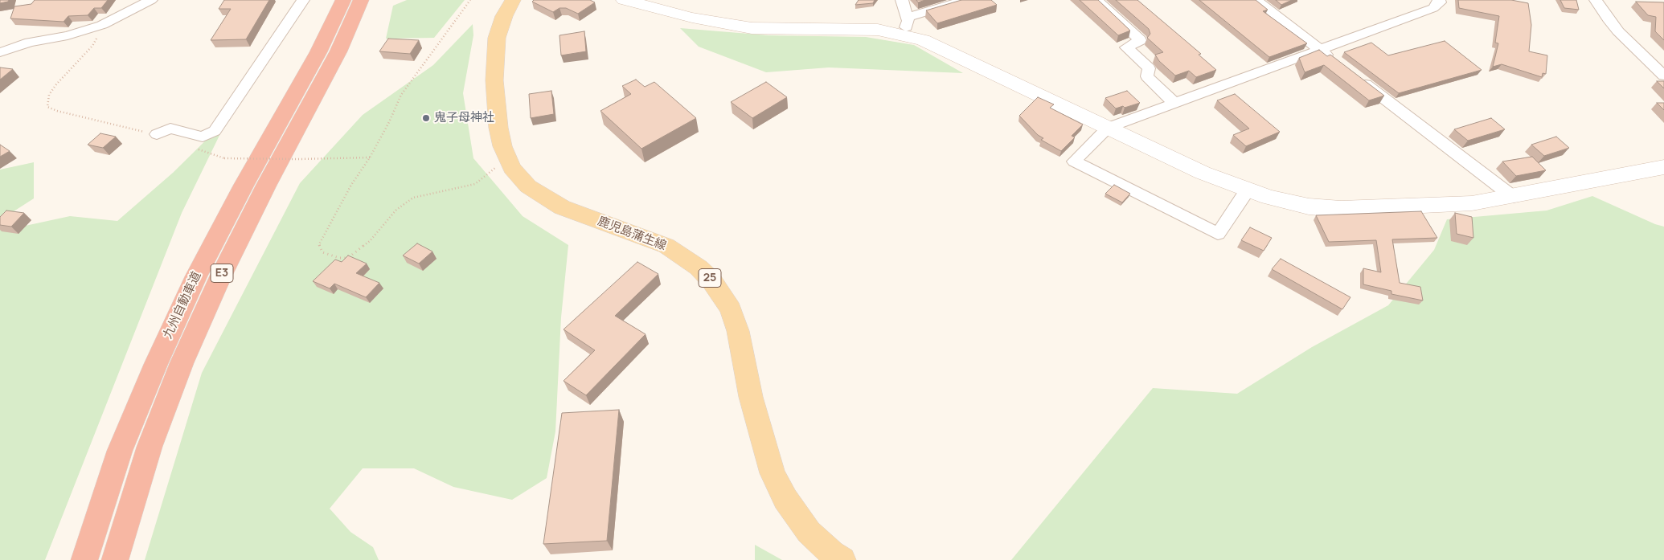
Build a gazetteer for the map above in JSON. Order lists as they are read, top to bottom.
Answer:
{
  "streets": {
    "highway": ["E3", "九州自動車道"],
    "main road": ["鹿児島蒲生線", "25"]
  },
  "places": ["鬼子母神社"]
}
